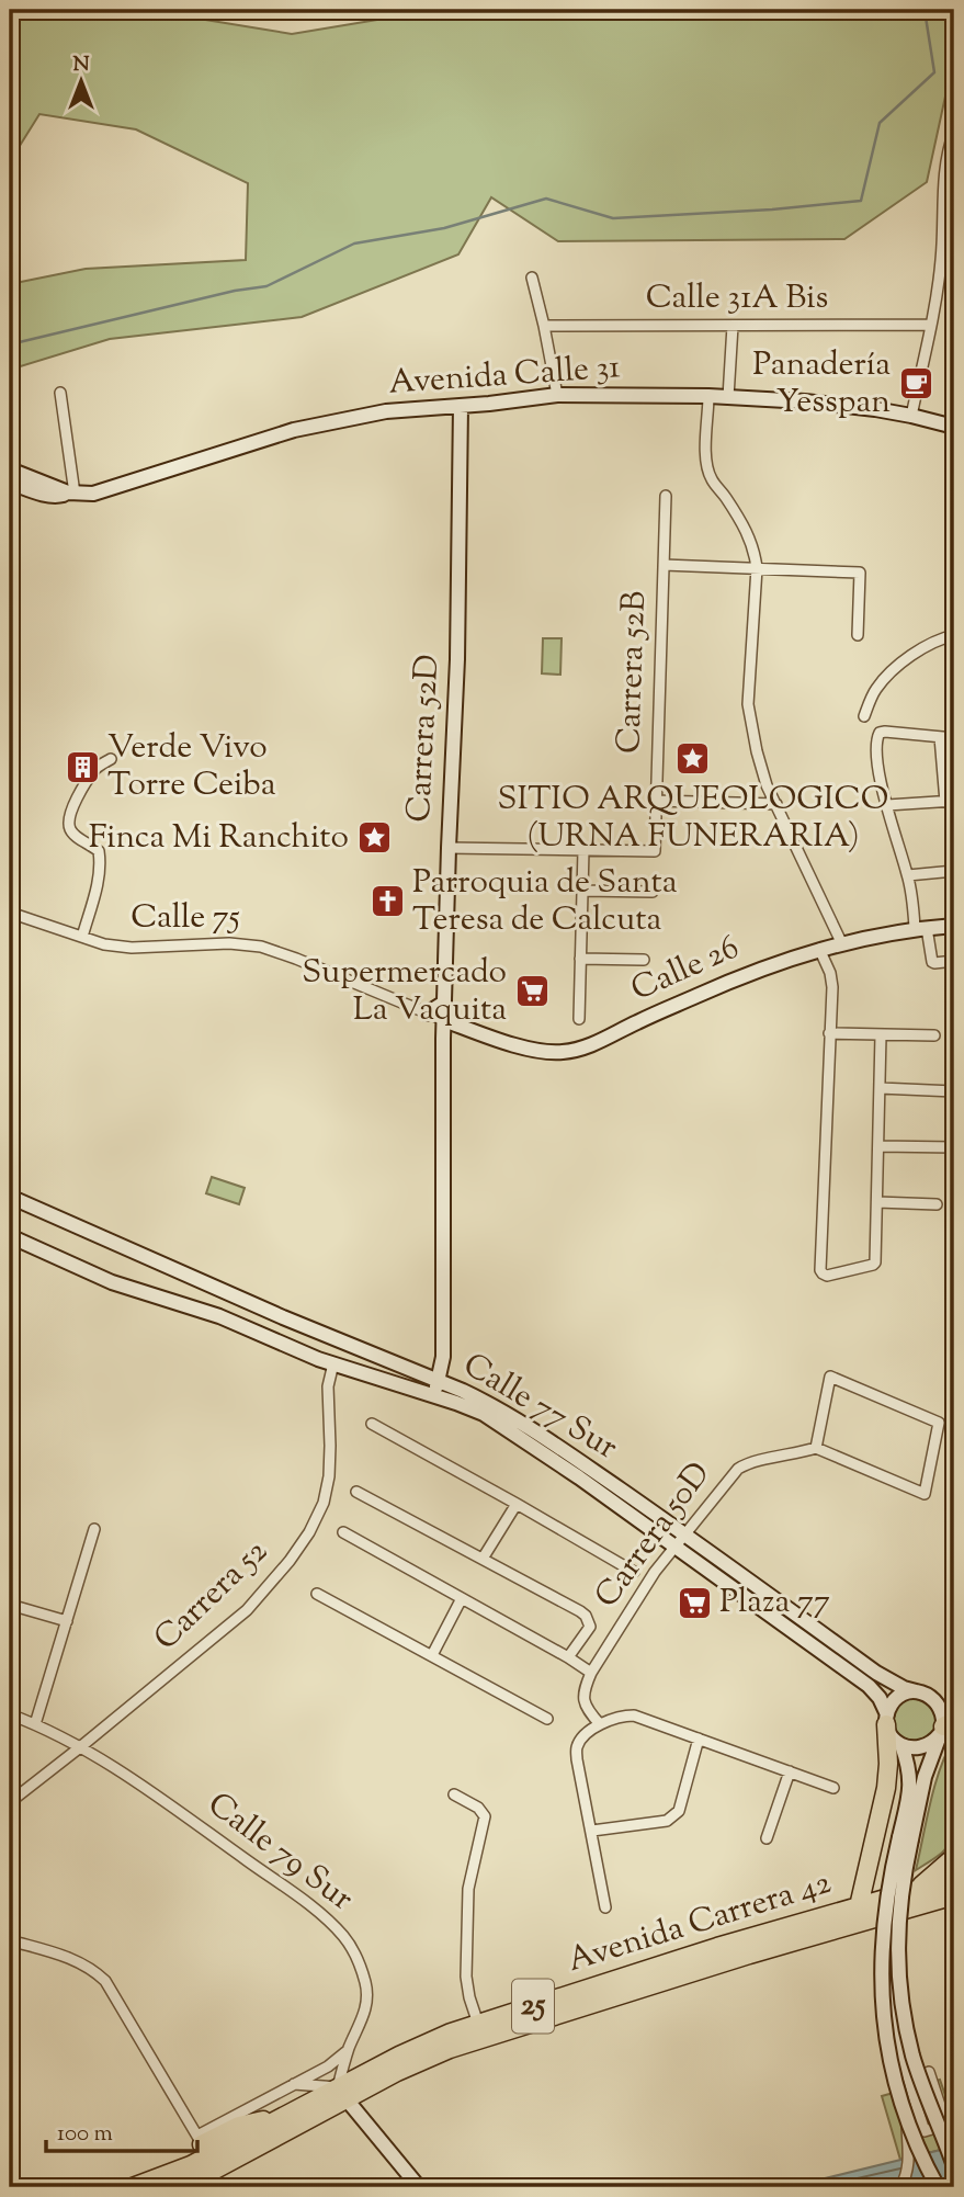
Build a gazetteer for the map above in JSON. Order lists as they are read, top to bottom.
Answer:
{
  "streets": {
    "highway": ["Avenida Carrera 42", "25"],
    "street": [
      "Calle 31A Bis",
      "Avenida Calle 31",
      "Carrera 52B",
      "Carrera 52D",
      "Calle 75",
      "Calle 26",
      "Calle 77 Sur",
      "Carrera 50D",
      "Carrera 52",
      "Calle 79 Sur"
    ]
  },
  "crossings": [
    ["Avenida Calle 31", "Carrera 52D"],
    ["Carrera 52D", "Calle 75"],
    ["Carrera 52D", "Calle 26"],
    ["Carrera 52D", "Calle 77 Sur"],
    ["Calle 75", "Calle 26"],
    ["Calle 77 Sur", "Carrera 50D"],
    ["Calle 77 Sur", "Carrera 52"],
    ["Carrera 52", "Calle 79 Sur"],
    ["Calle 79 Sur", "Avenida Carrera 42"]
  ],
  "places": {
    "cafe": ["Panadería Yesspan"],
    "place": ["SITIO ARQUEOLOGICO (URNA FUNERARIA)", "Finca Mi Ranchito"],
    "building": ["Verde Vivo Torre Ceiba"],
    "church": ["Parroquia de Santa Teresa de Calcuta"],
    "supermarket": ["Supermercado La Vaquita", "Plaza 77"]
  },
  "scale_bar": "100 m",
  "north": "top"
}
